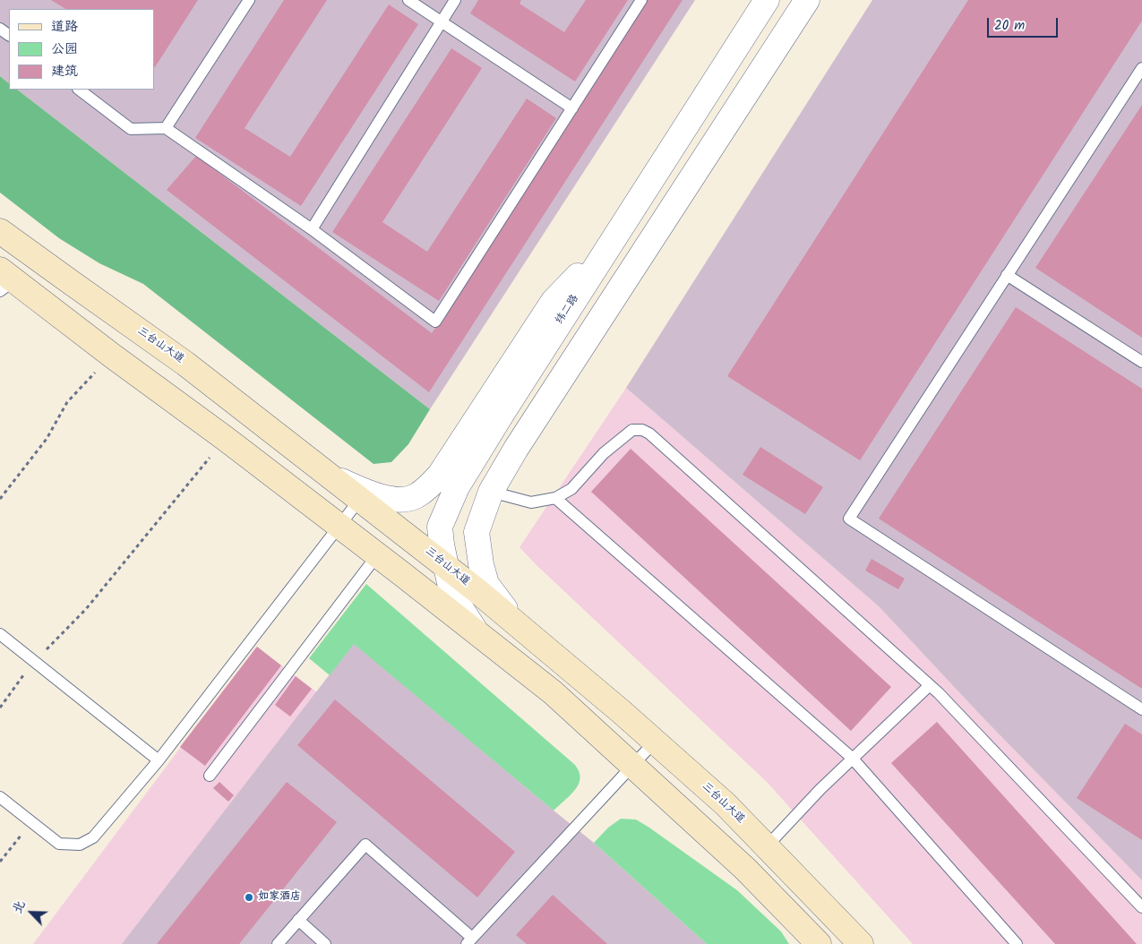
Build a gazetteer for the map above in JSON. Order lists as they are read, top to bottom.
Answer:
{
  "streets": {
    "main road": ["三台山大道"],
    "street": ["纬二路"]
  },
  "crossings": [
    ["纬二路", "三台山大道"]
  ],
  "places": ["如家酒店"],
  "legend": ["道路", "公园", "建筑"],
  "scale_bar": "20 m",
  "north": "top left"
}
